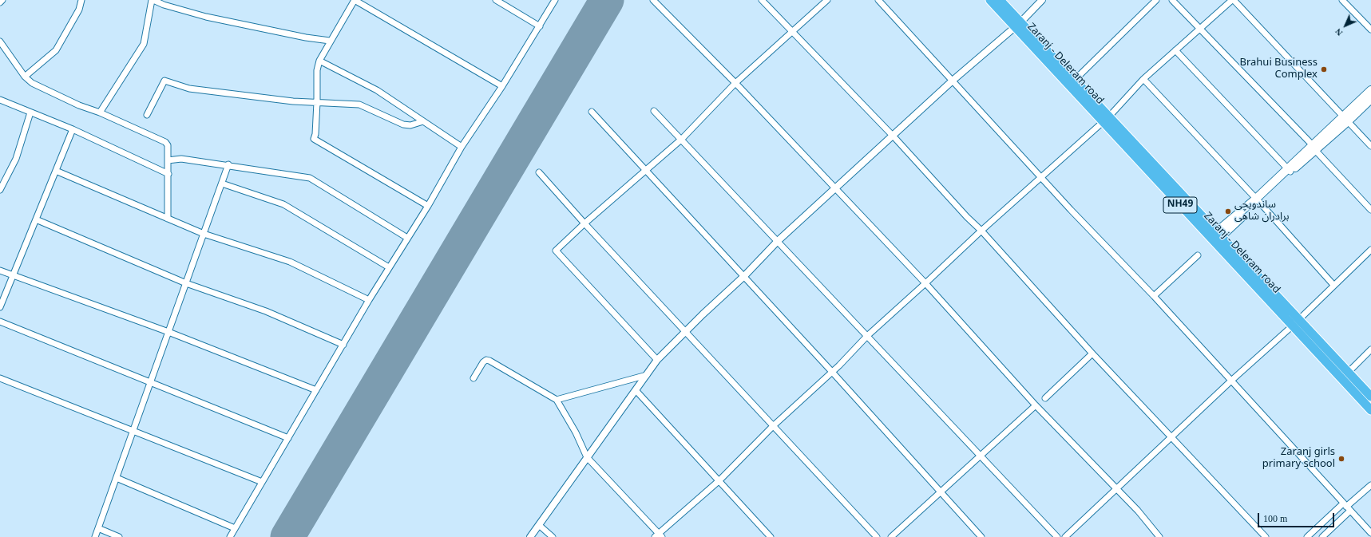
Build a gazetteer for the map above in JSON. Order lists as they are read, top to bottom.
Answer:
{
  "streets": {
    "highway": ["Zaranj - Deleram road", "NH49"]
  },
  "places": ["Brahui Business Complex", "ساندویچی برادران شاهی", "Zaranj girls primary school"],
  "scale_bar": "100 m",
  "north": "bottom left"
}
